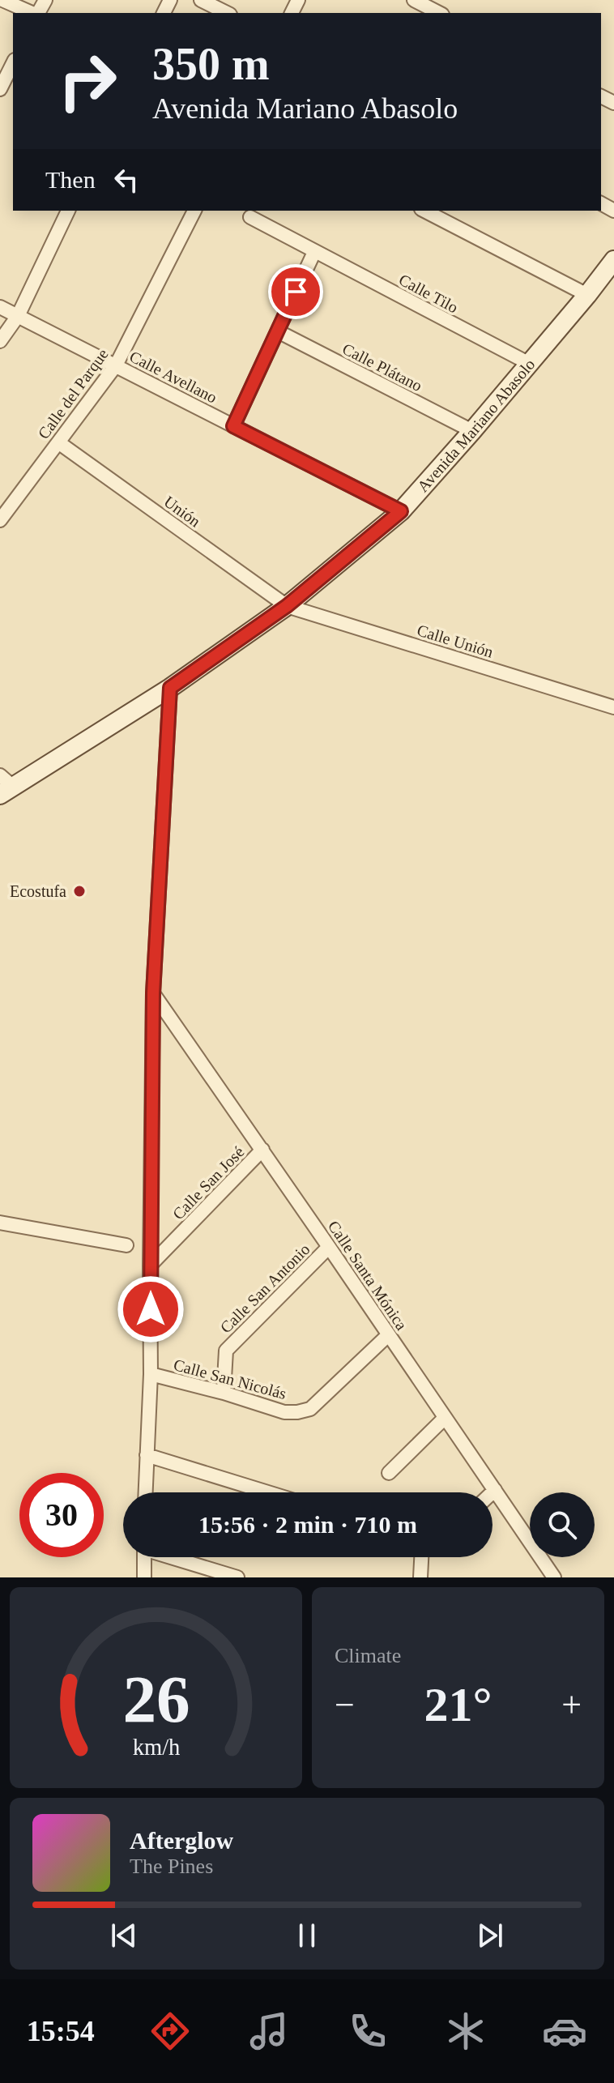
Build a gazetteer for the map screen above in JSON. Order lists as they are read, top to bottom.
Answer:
{
  "streets": {
    "street": [
      "Calle Tilo",
      "Calle Plátano",
      "Calle Avellano",
      "Calle del Parque",
      "Avenida Mariano Abasolo",
      "Unión",
      "Calle Unión",
      "Calle San José",
      "Calle Santa Mónica",
      "Calle San Antonio",
      "Calle San Nicolás"
    ]
  },
  "crossings": [
    ["Calle Tilo", "Avenida Mariano Abasolo"],
    ["Calle Plátano", "Avenida Mariano Abasolo"],
    ["Calle Avellano", "Calle del Parque"],
    ["Calle Avellano", "Avenida Mariano Abasolo"],
    ["Calle del Parque", "Unión"],
    ["Avenida Mariano Abasolo", "Unión"],
    ["Avenida Mariano Abasolo", "Calle Unión"],
    ["Unión", "Calle Unión"],
    ["Calle San José", "Calle Santa Mónica"],
    ["Calle Santa Mónica", "Calle San Antonio"],
    ["Calle Santa Mónica", "Calle San Nicolás"],
    ["Calle San Antonio", "Calle San Nicolás"]
  ],
  "places": ["Ecostufa"],
  "page": {
    "turn": ["350 m", "Avenida Mariano Abasolo"],
    "then": "Then",
    "limit": "30",
    "trip": "15:56 · 2 min · 710 m",
    "tile": "Climate",
    "heat": ["−", "21°", "+"],
    "song": ["Afterglow", "The Pines"],
    "tabs": "15:54",
    "gauge": ["26", "km/h"]
  }
}
